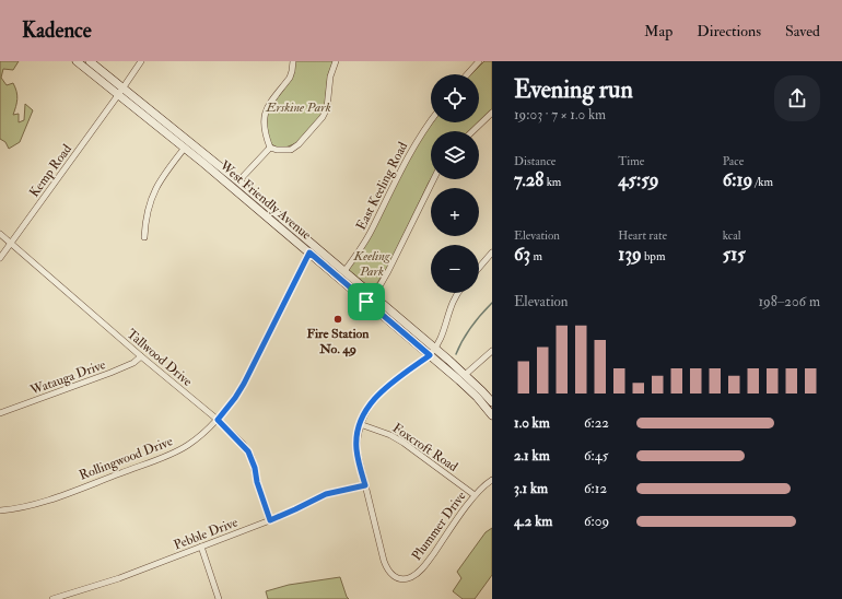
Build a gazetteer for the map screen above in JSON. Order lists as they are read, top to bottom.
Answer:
{
  "streets": {
    "main road": ["West Friendly Avenue"],
    "street": [
      "Kemp Road",
      "East Keeling Road",
      "Tallwood Drive",
      "Watauga Drive",
      "Foxcroft Road",
      "Rollingwood Drive",
      "Plummer Drive",
      "Pebble Drive"
    ]
  },
  "crossings": [
    ["Kemp Road", "West Friendly Avenue"],
    ["Kemp Road", "Tallwood Drive"],
    ["East Keeling Road", "West Friendly Avenue"],
    ["West Friendly Avenue", "Rollingwood Drive"],
    ["Tallwood Drive", "Watauga Drive"],
    ["Tallwood Drive", "Rollingwood Drive"],
    ["Tallwood Drive", "Pebble Drive"],
    ["Foxcroft Road", "Plummer Drive"],
    ["Plummer Drive", "Pebble Drive"]
  ],
  "parks": ["Erskine Park", "Keeling Park"],
  "places": ["Fire Station No. 49"],
  "page": {
    "header": "Kadence",
    "nav": ["Map", "Directions", "Saved"],
    "heading": ["Evening run", "19:03 · 7 × 1.0 km"],
    "map_buttons": ["+", "−"],
    "stats": [
      ["Distance", "7.28 km"],
      ["Time", "45:59"],
      ["Pace", "6:19 /km"],
      ["Elevation", "63 m"],
      ["Heart rate", "139 bpm"],
      ["kcal", "515"]
    ],
    "chart": ["Elevation", "198–206 m"],
    "list": [
      {
        "name": "1.0 km",
        "note": "6:22"
      },
      {
        "name": "2.1 km",
        "note": "6:45"
      },
      {
        "name": "3.1 km",
        "note": "6:12"
      },
      {
        "name": "4.2 km",
        "note": "6:09"
      }
    ]
  }
}
